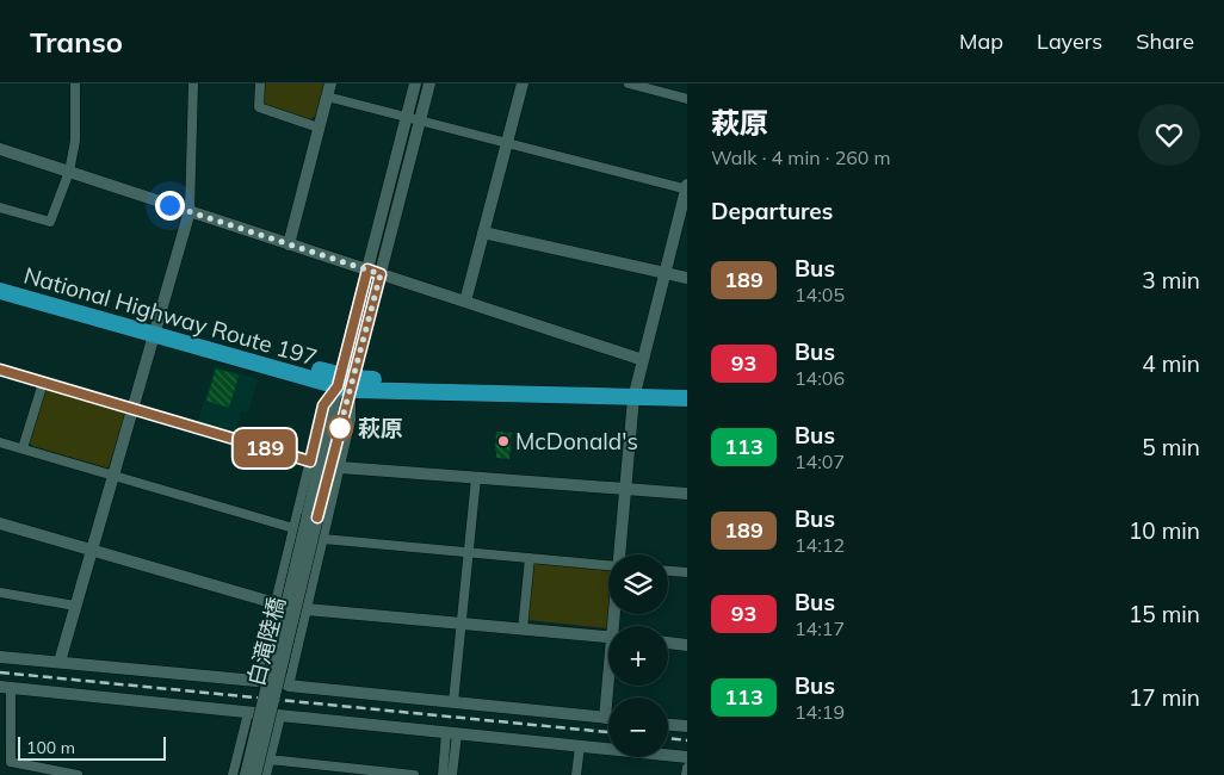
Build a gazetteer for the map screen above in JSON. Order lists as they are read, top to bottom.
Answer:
{
  "streets": {
    "highway": ["National Highway Route 197"],
    "street": ["白滝陸橋"]
  },
  "places": ["萩原", "McDonald's"],
  "lines": ["bus line 189"],
  "scale_bar": "100 m",
  "page": {
    "header": "Transo",
    "nav": ["Map", "Layers", "Share"],
    "on_map": "189",
    "heading": [
      ["萩原", "Walk · 4 min · 260 m"],
      "Departures"
    ],
    "list": [
      {
        "mark": "189",
        "name": "Bus",
        "note": "14:05",
        "value": "3 min"
      },
      {
        "mark": "93",
        "name": "Bus",
        "note": "14:06",
        "value": "4 min"
      },
      {
        "mark": "113",
        "name": "Bus",
        "note": "14:07",
        "value": "5 min"
      },
      {
        "mark": "189",
        "name": "Bus",
        "note": "14:12",
        "value": "10 min"
      },
      {
        "mark": "93",
        "name": "Bus",
        "note": "14:17",
        "value": "15 min"
      },
      {
        "mark": "113",
        "name": "Bus",
        "note": "14:19",
        "value": "17 min"
      }
    ],
    "map_buttons": ["+", "−"],
    "scale": "100 m"
  }
}
